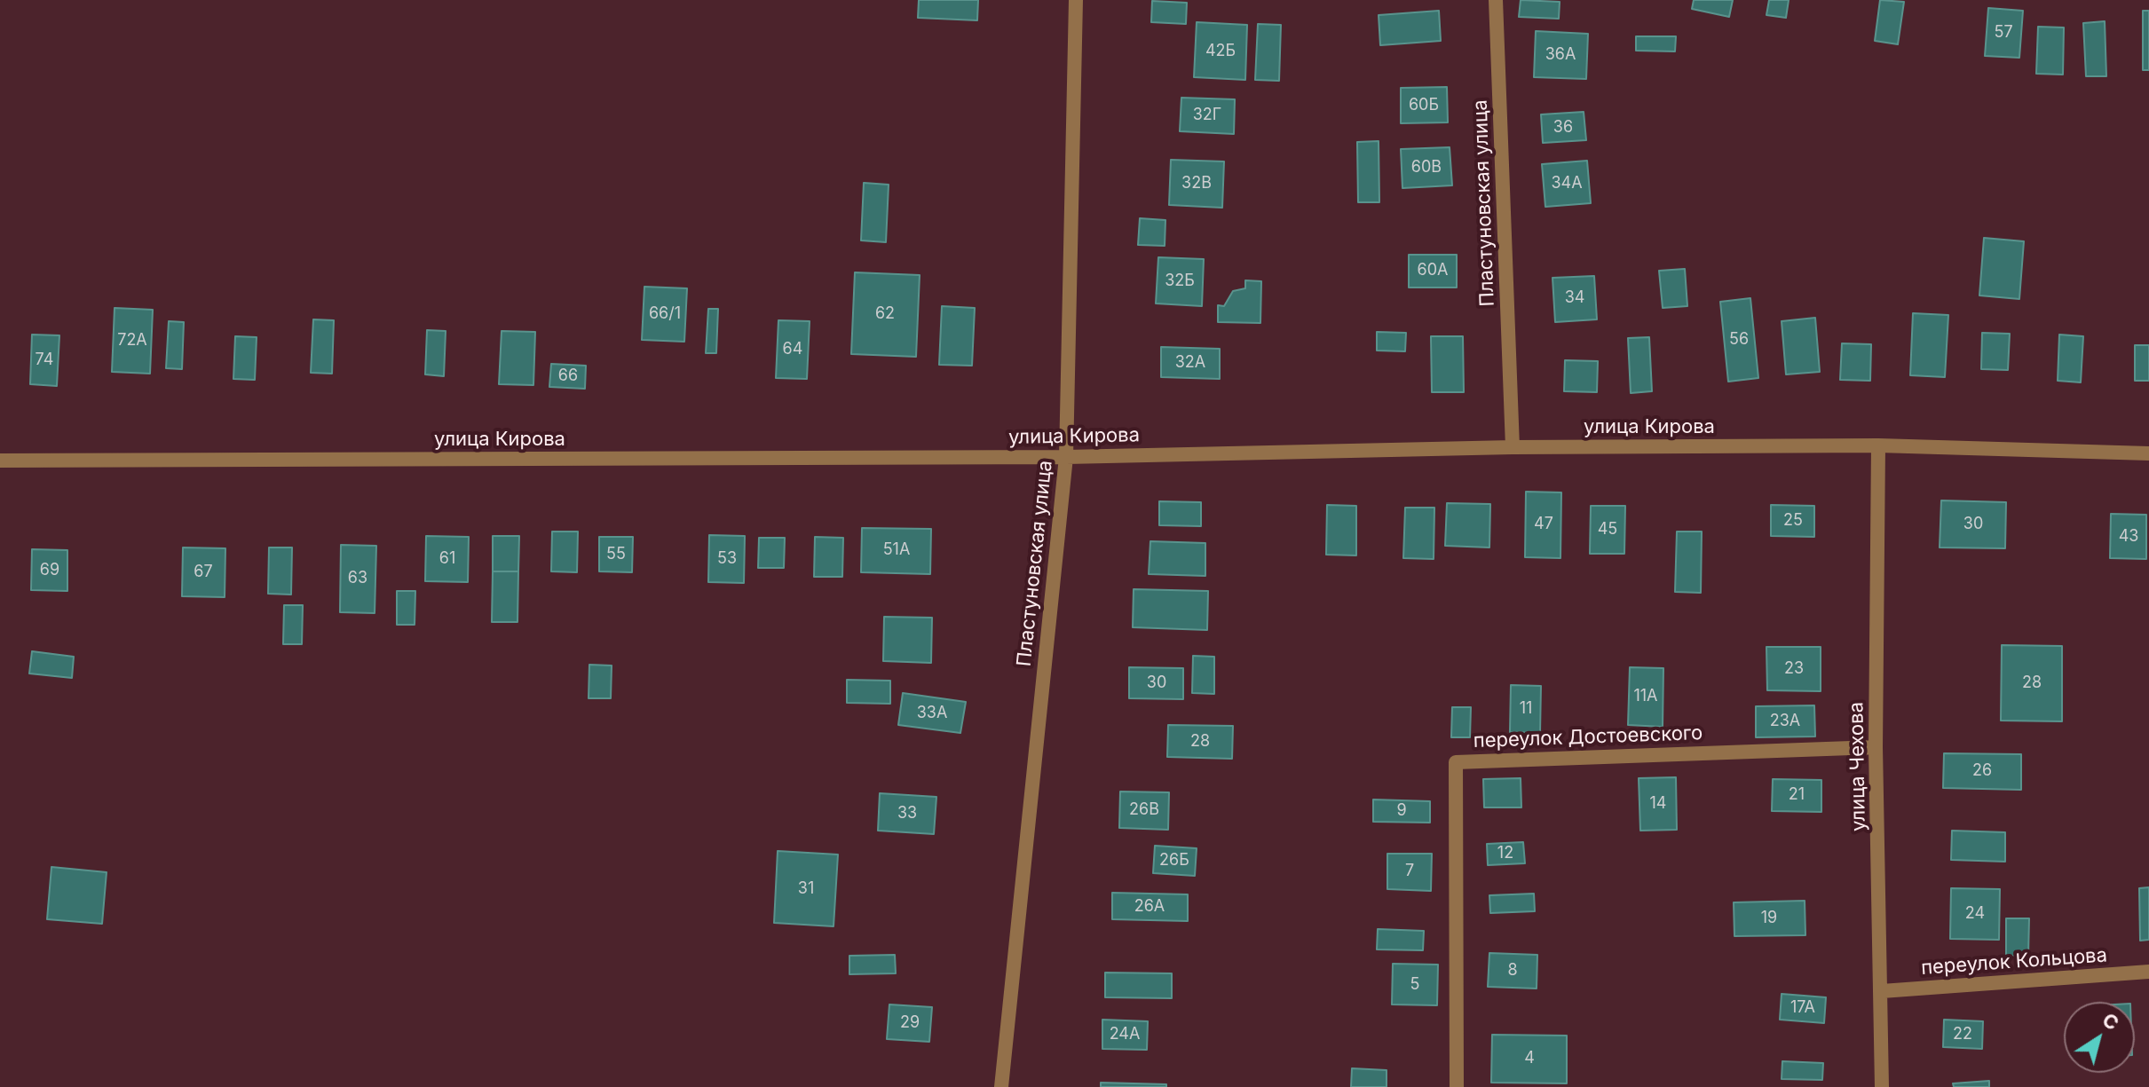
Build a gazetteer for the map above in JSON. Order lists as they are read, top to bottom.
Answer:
{
  "streets": {
    "street": [
      "Пластуновская улица",
      "улица Кирова",
      "переулок Достоевского",
      "улица Чехова",
      "переулок Кольцова"
    ]
  },
  "crossings": [
    ["Пластуновская улица", "улица Кирова"],
    ["улица Кирова", "улица Чехова"],
    ["переулок Достоевского", "улица Чехова"],
    ["улица Чехова", "переулок Кольцова"]
  ],
  "house_numbers": [
    "57",
    "42Б",
    "36А",
    "60Б",
    "32Г",
    "36",
    "60В",
    "32В",
    "34А",
    "60А",
    "32Б",
    "34",
    "66/1",
    "62",
    "56",
    "72А",
    "64",
    "74",
    "32А",
    "66",
    "25",
    "47",
    "30",
    "45",
    "43",
    "51А",
    "55",
    "61",
    "53",
    "69",
    "67",
    "63",
    "23",
    "30",
    "28",
    "11А",
    "11",
    "33А",
    "23А",
    "28",
    "26",
    "21",
    "14",
    "26В",
    "9",
    "33",
    "12",
    "26Б",
    "7",
    "31",
    "26А",
    "24",
    "19",
    "8",
    "5",
    "17А",
    "29",
    "24А",
    "22",
    "4"
  ],
  "north": "top right"
}
